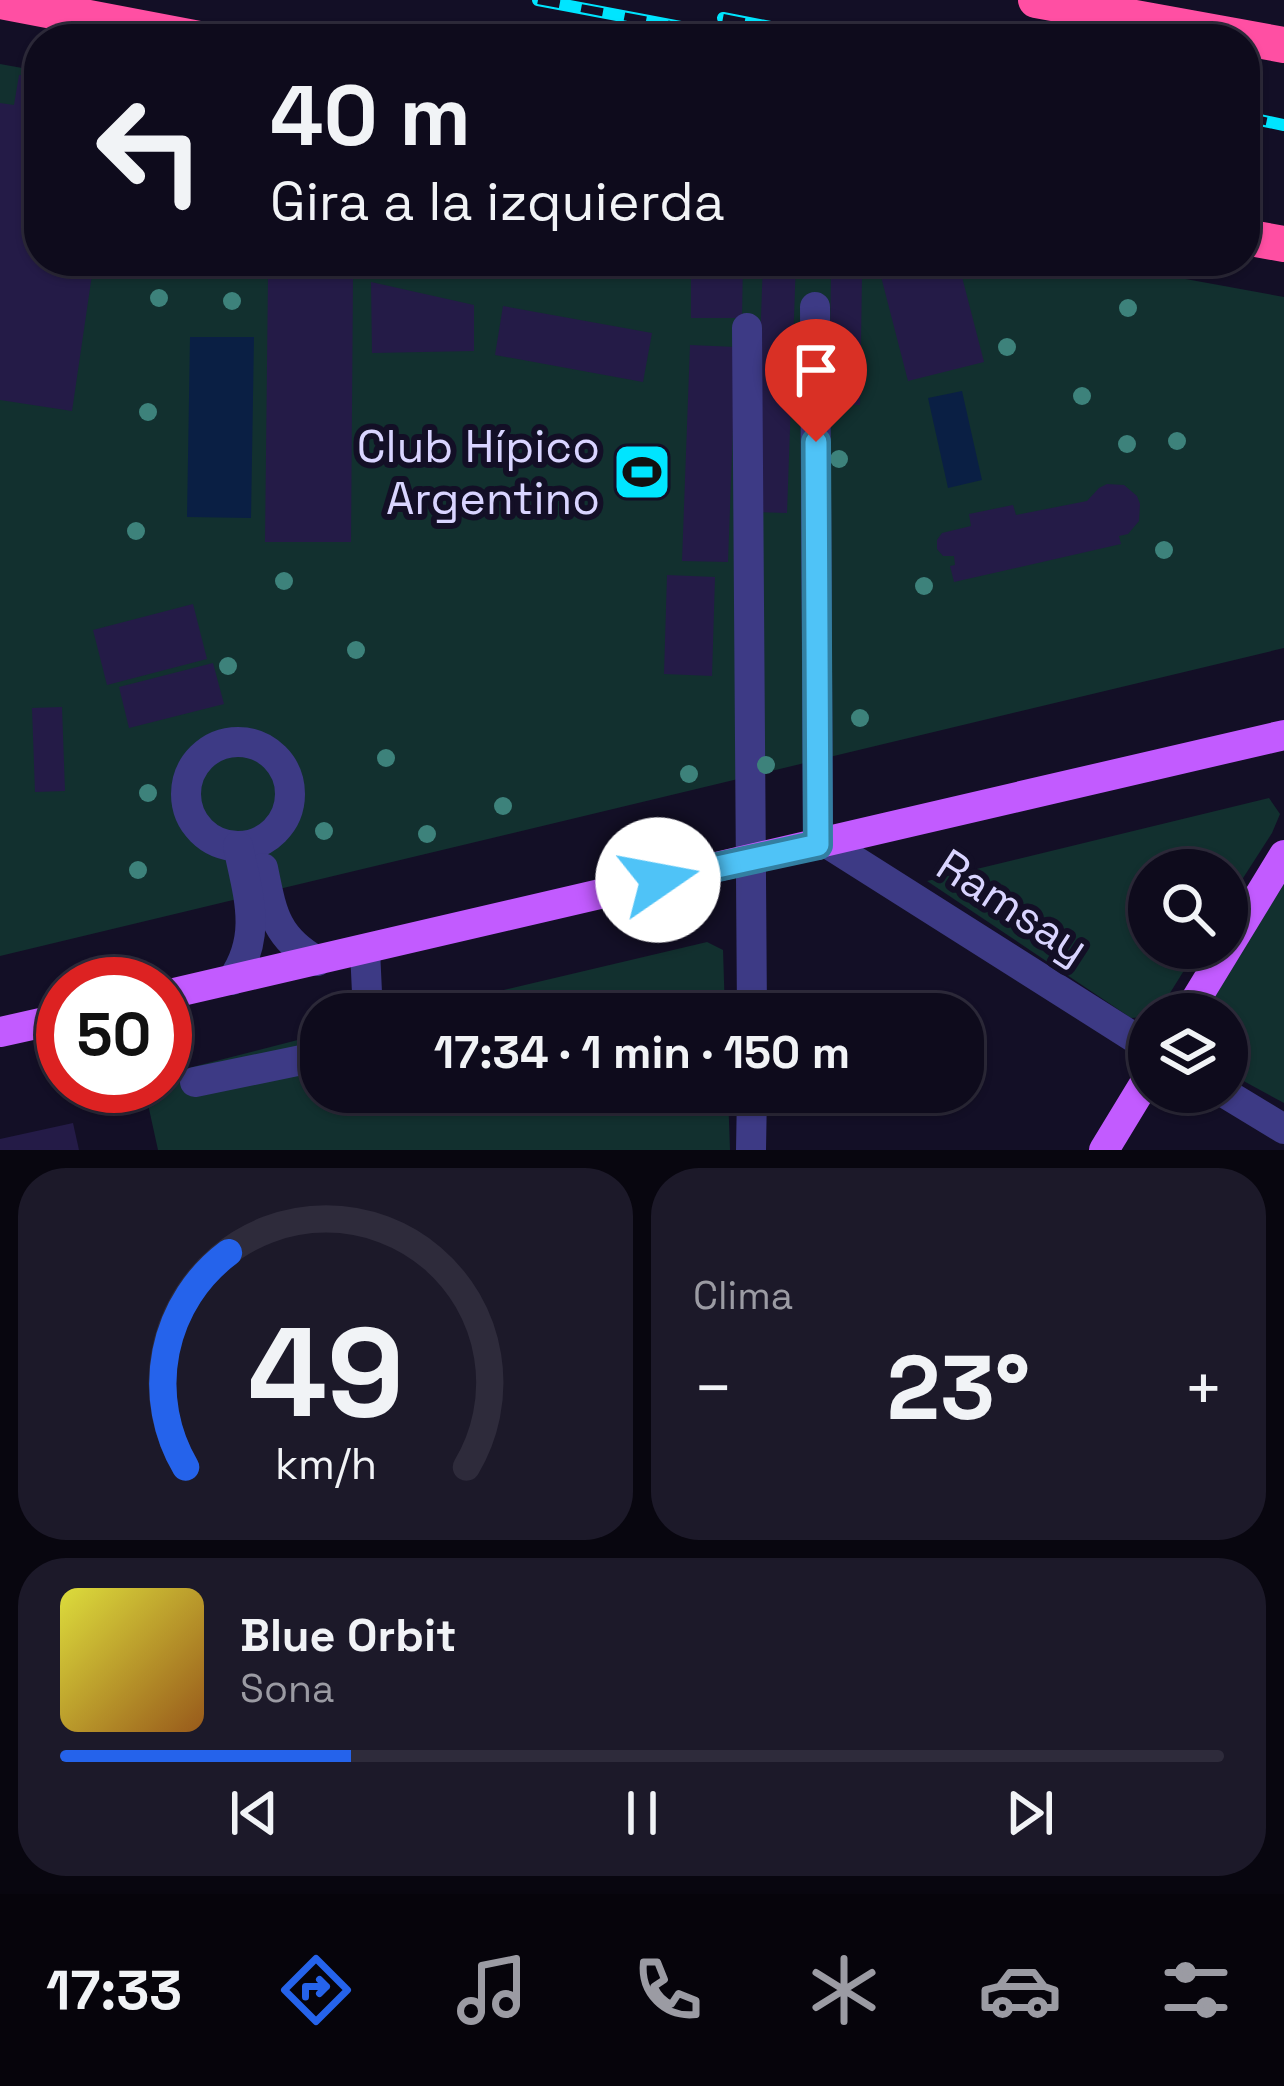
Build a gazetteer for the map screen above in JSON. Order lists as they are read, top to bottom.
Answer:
{
  "streets": {
    "street": ["Ramsay"]
  },
  "places": {
    "sports": ["Club Hípico Argentino"]
  },
  "page": {
    "turn": ["40 m", "Gira a la izquierda"],
    "limit": "50",
    "trip": "17:34 · 1 min · 150 m",
    "tile": "Clima",
    "heat": ["−", "23°", "+"],
    "song": ["Blue Orbit", "Sona"],
    "tabs": "17:33",
    "gauge": ["49", "km/h"]
  }
}
